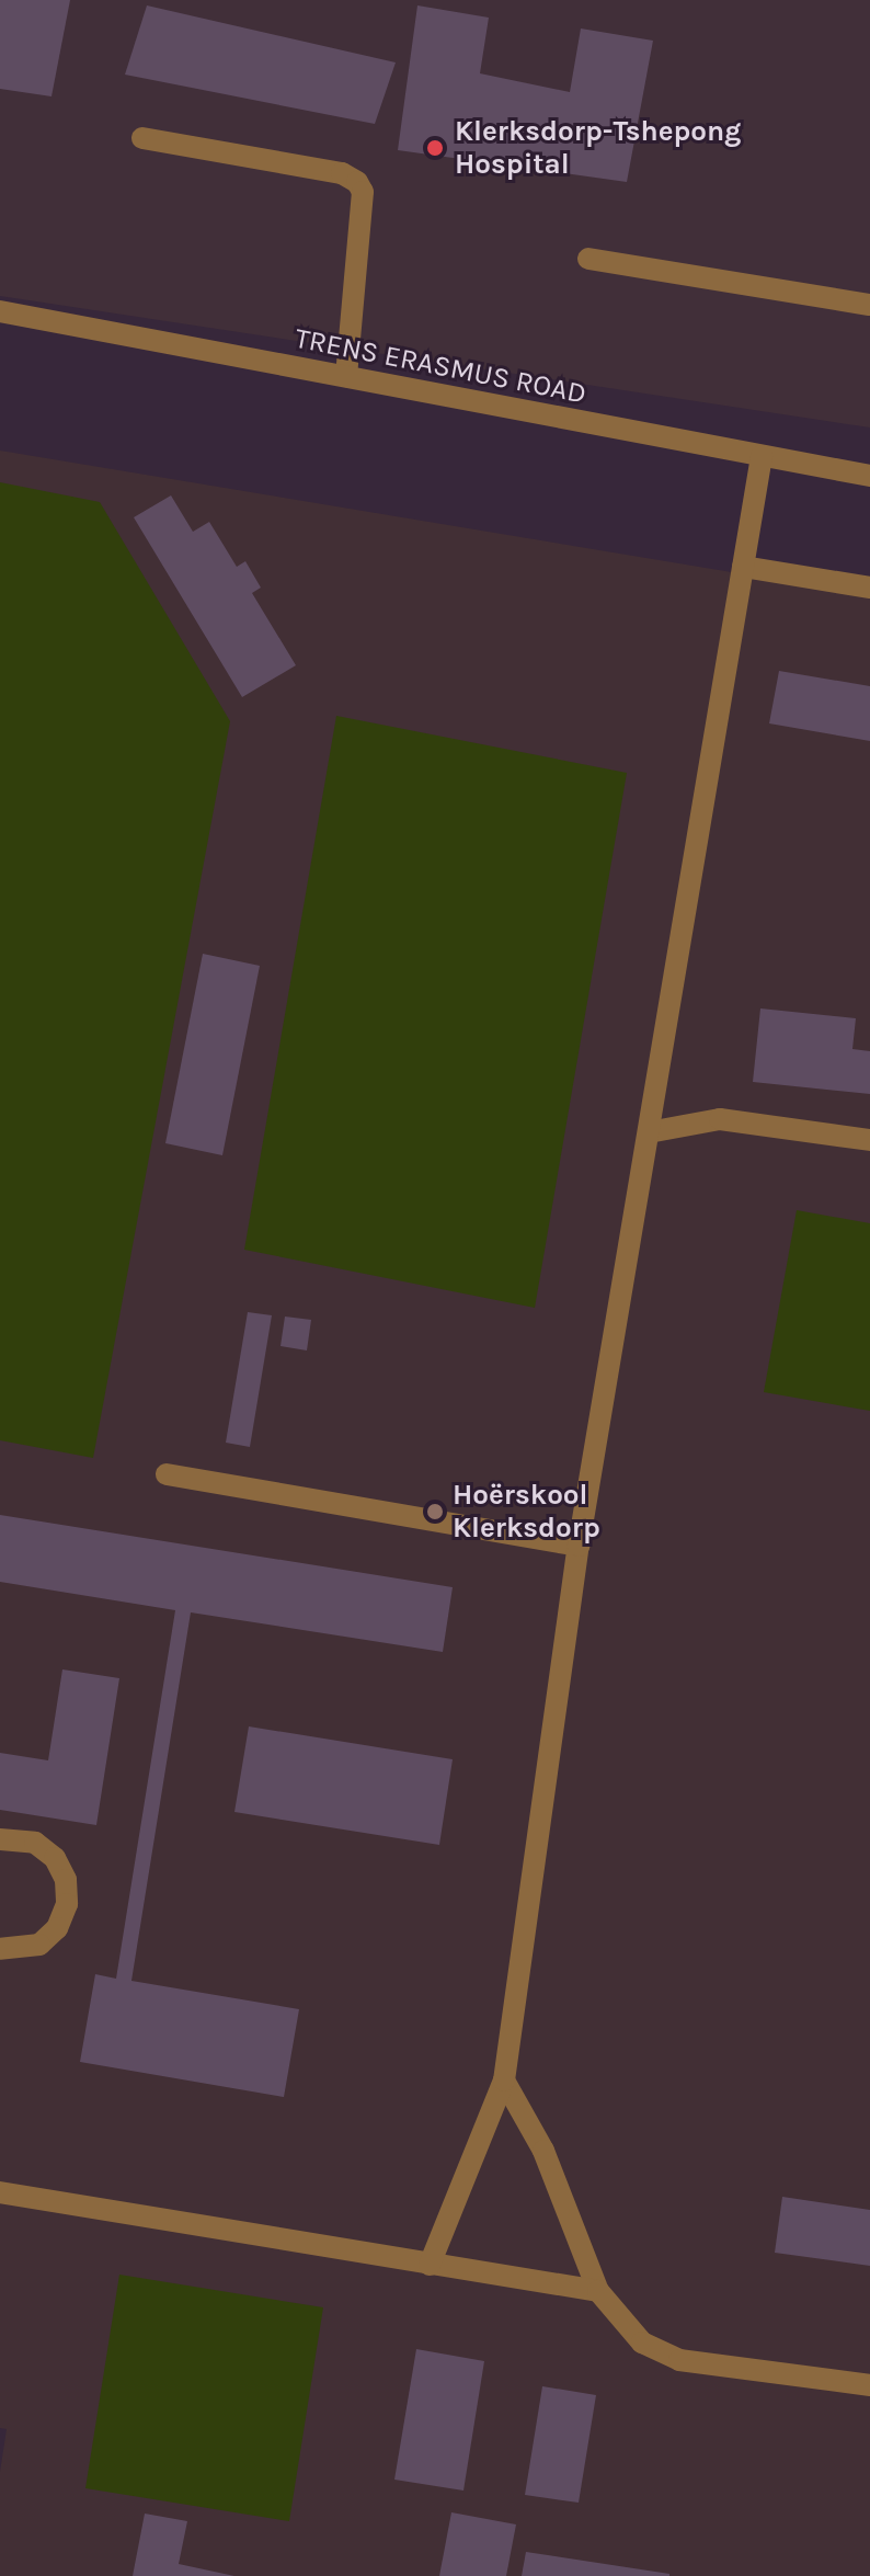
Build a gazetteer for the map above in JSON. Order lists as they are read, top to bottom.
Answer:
{
  "streets": {
    "street": ["TRENS ERASMUS ROAD"]
  },
  "places": ["Klerksdorp-Tshepong Hospital", "Hoërskool Klerksdorp"]
}
